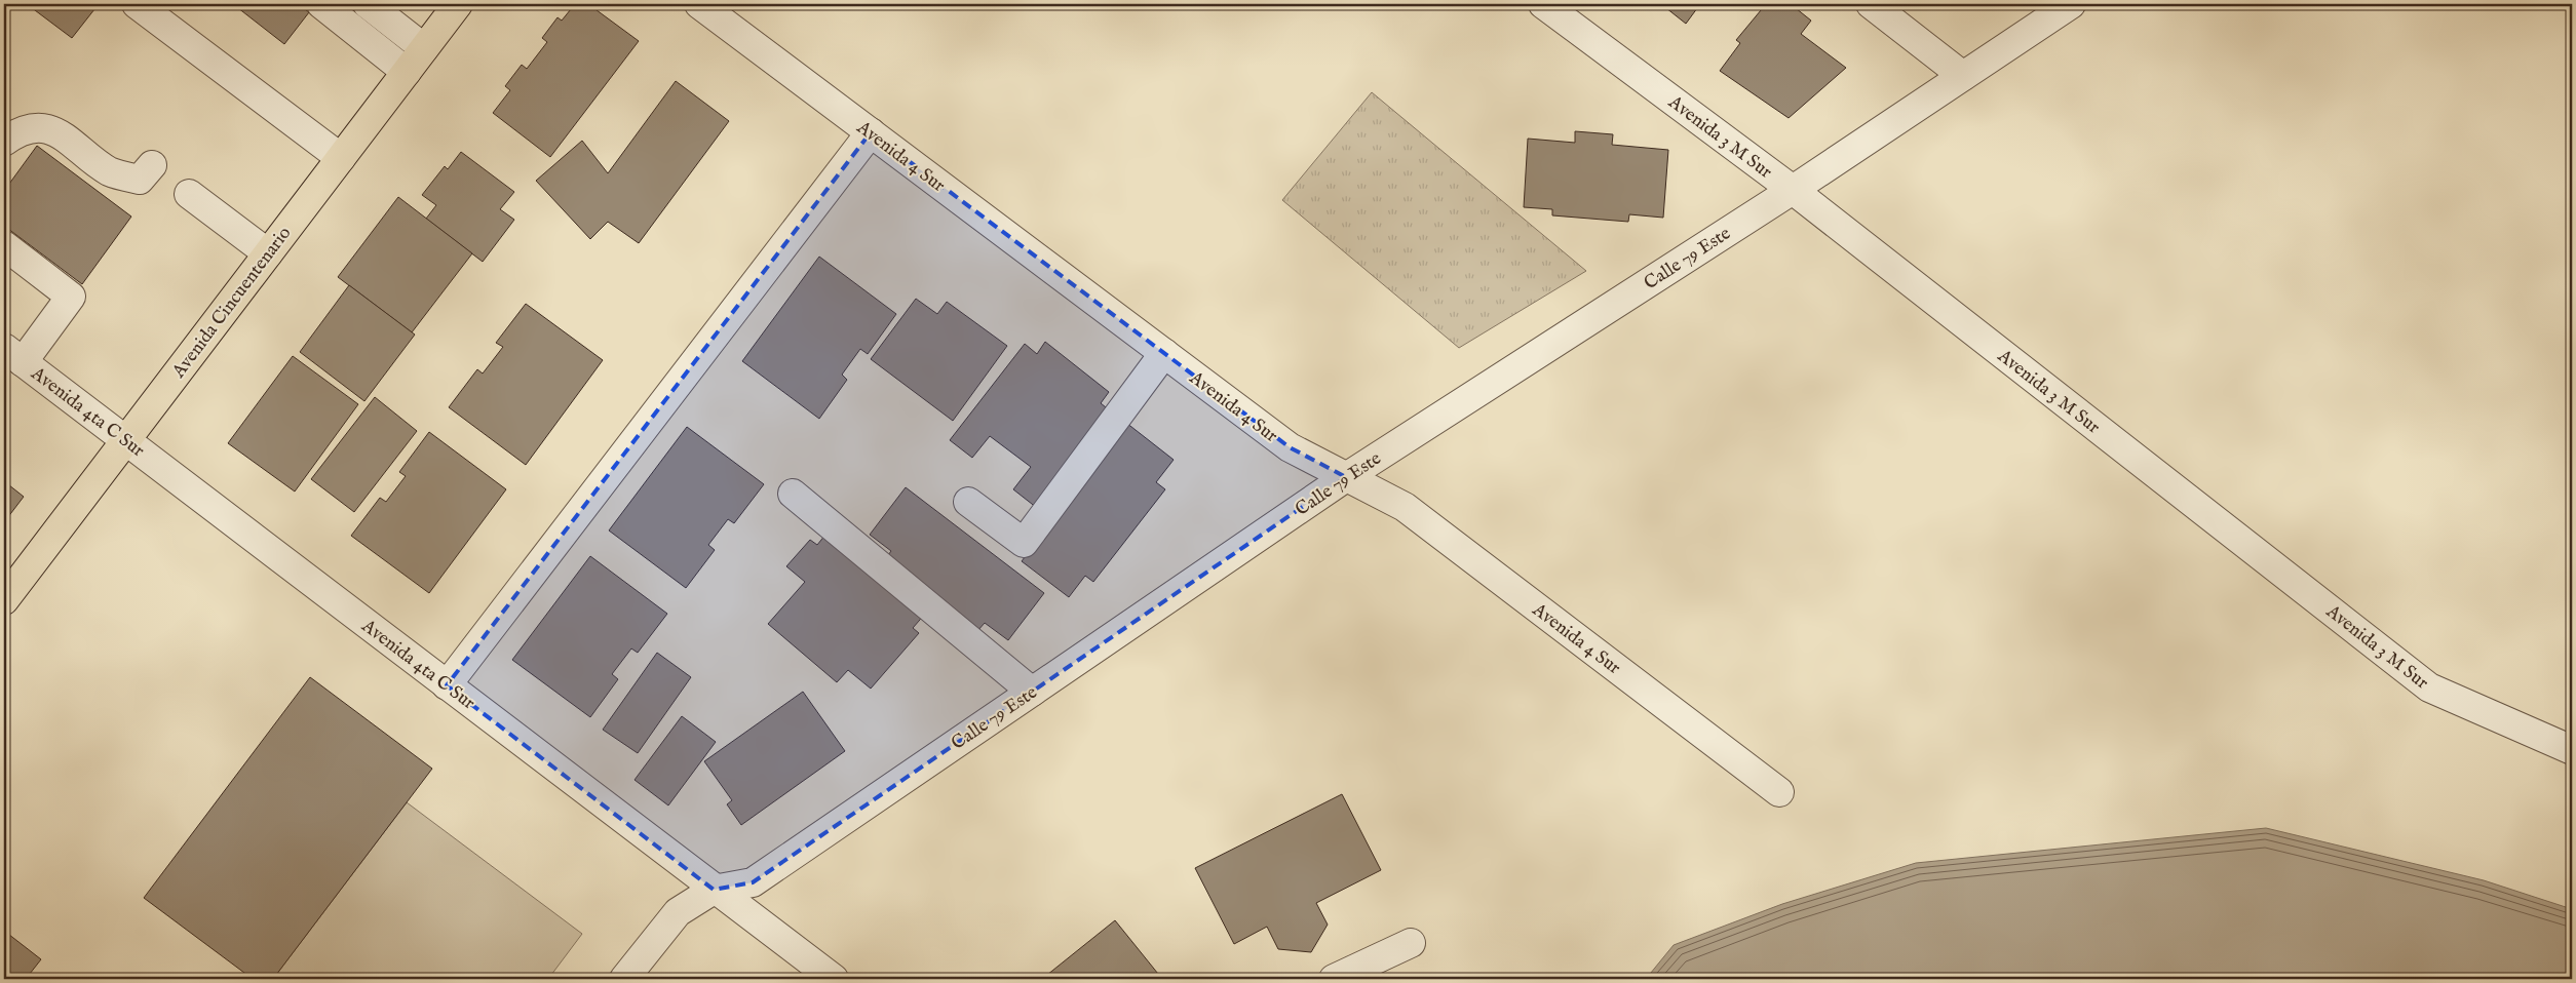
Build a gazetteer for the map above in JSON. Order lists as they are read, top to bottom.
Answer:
{
  "streets": {
    "main road": ["Avenida Cincuentenario"],
    "street": [
      "Avenida 3 M Sur",
      "Avenida 4 Sur",
      "Calle 79 Este",
      "Avenida 4ta C Sur"
    ]
  },
  "crossings": [
    ["Avenida 3 M Sur", "Calle 79 Este"],
    ["Avenida 4 Sur", "Calle 79 Este"],
    ["Calle 79 Este", "Avenida 4ta C Sur"],
    ["Avenida Cincuentenario", "Avenida 4ta C Sur"]
  ]
}
